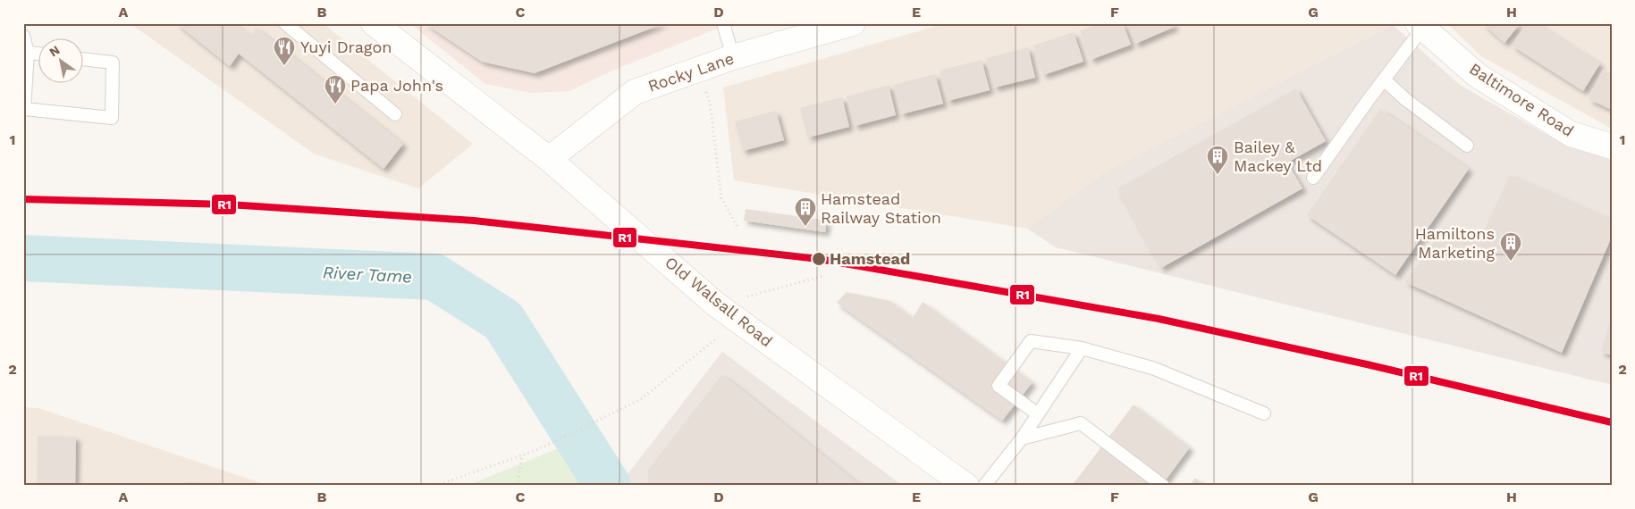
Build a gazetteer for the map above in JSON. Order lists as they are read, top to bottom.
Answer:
{
  "streets": {
    "main road": ["Rocky Lane", "Baltimore Road", "Old Walsall Road"]
  },
  "crossings": [
    ["Rocky Lane", "Old Walsall Road"]
  ],
  "water": ["River Tame"],
  "places": {
    "restaurant": ["Yuyi Dragon", "Papa John's"],
    "building": ["Bailey & Mackey Ltd", "Hamstead Railway Station", "Hamiltons Marketing"],
    "other": ["Hamstead"]
  },
  "lines": ["transit line R1"],
  "north": "top left",
  "grid": {
    "columns": [
      "A",
      "B",
      "C",
      "D",
      "E",
      "F",
      "G",
      "H"
    ],
    "rows": ["1", "2"]
  }
}
